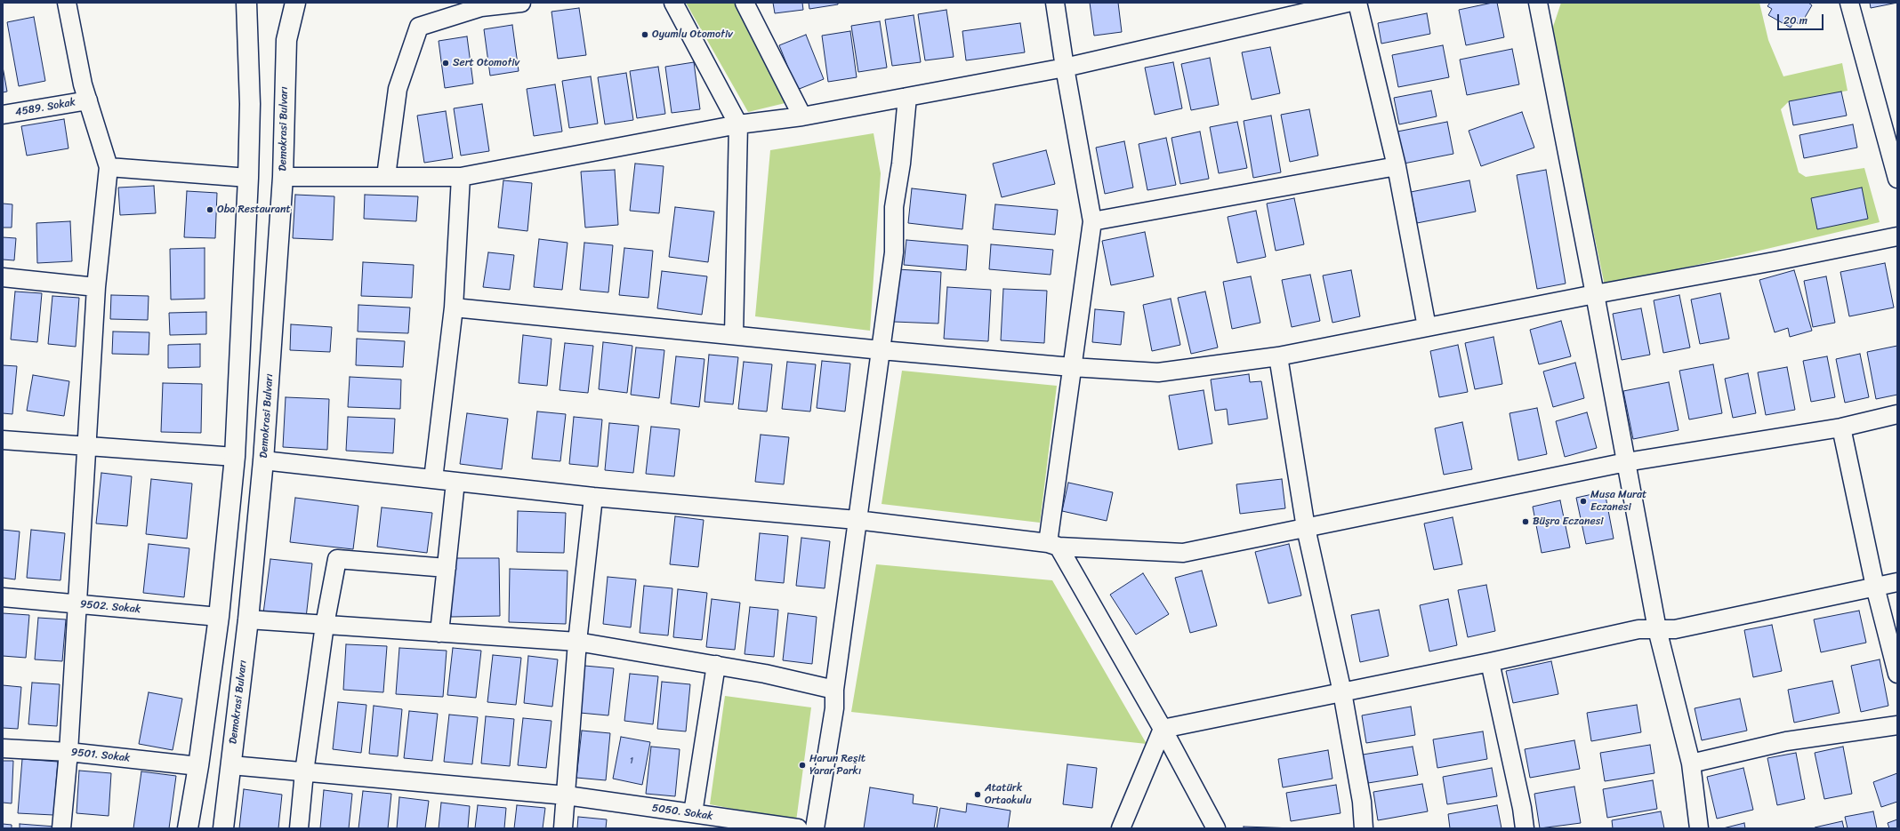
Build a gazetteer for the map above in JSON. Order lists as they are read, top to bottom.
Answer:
{
  "streets": {
    "main road": ["Demokrasi Bulvarı"],
    "street": [
      "4589. Sokak",
      "9502. Sokak",
      "9501. Sokak",
      "5050. Sokak"
    ]
  },
  "crossings": [
    ["Demokrasi Bulvarı", "5050. Sokak"]
  ],
  "places": [
    "Oyumlu Otomotiv",
    "Sert Otomotiv",
    "Oba Restaurant",
    "Musa Murat Eczanesi",
    "Büşra Eczanesi",
    "Harun Reşit Yarar Parkı",
    "Atatürk Ortaokulu"
  ],
  "house_numbers": ["1"],
  "scale_bar": "20 m"
}
